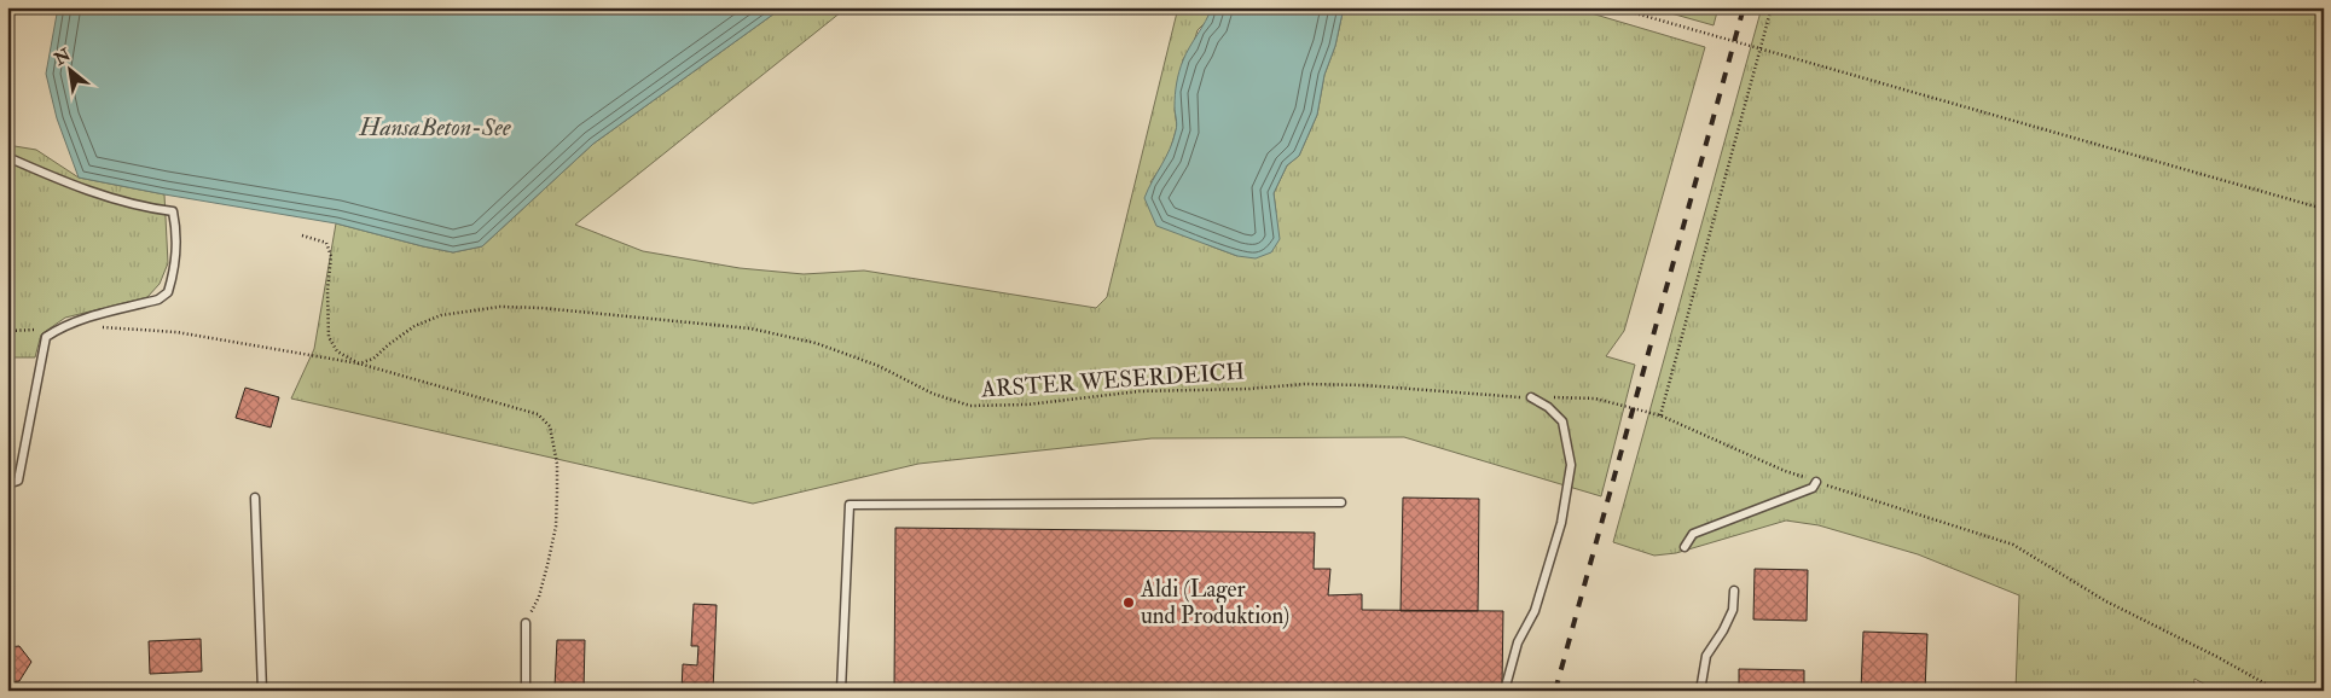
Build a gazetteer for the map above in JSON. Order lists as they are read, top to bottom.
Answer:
{
  "streets": {
    "path": ["ARSTER WESERDEICH"]
  },
  "water": ["HansaBeton-See"],
  "places": ["Aldi (Lager und Produktion)"],
  "north": "top left"
}
